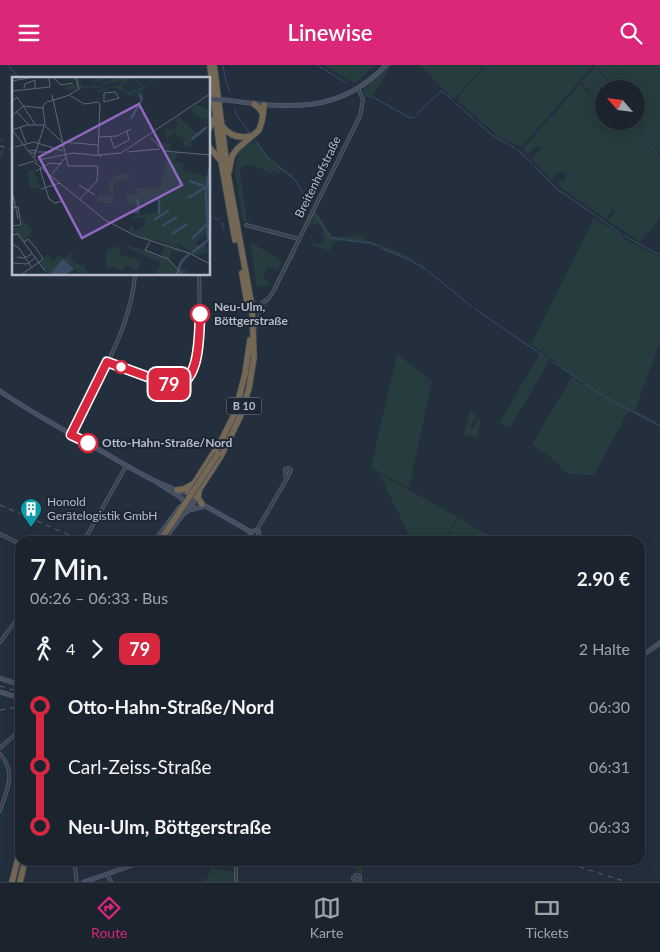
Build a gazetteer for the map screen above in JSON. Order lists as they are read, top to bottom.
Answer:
{
  "streets": {
    "highway": ["B 10"],
    "street": ["Breitenhofstraße"]
  },
  "places": {
    "other": ["Neu-Ulm, Böttgerstraße", "Otto-Hahn-Straße/Nord"],
    "building": ["Honold Gerätelogistik GmbH"]
  },
  "lines": ["bus line 79"],
  "north": "top left",
  "page": {
    "header": "Linewise",
    "on_map": "79",
    "heading": ["7 Min.", "06:26 – 06:33 · Bus", "2.90 €"],
    "legs": ["4", "79", "2 Halte"],
    "list": [
      {
        "name": "Otto-Hahn-Straße/Nord",
        "value": "06:30"
      },
      {
        "name": "Carl-Zeiss-Straße",
        "value": "06:31"
      },
      {
        "name": "Neu-Ulm, Böttgerstraße",
        "value": "06:33"
      }
    ],
    "tabs": ["Route", "Karte", "Tickets"]
  }
}
